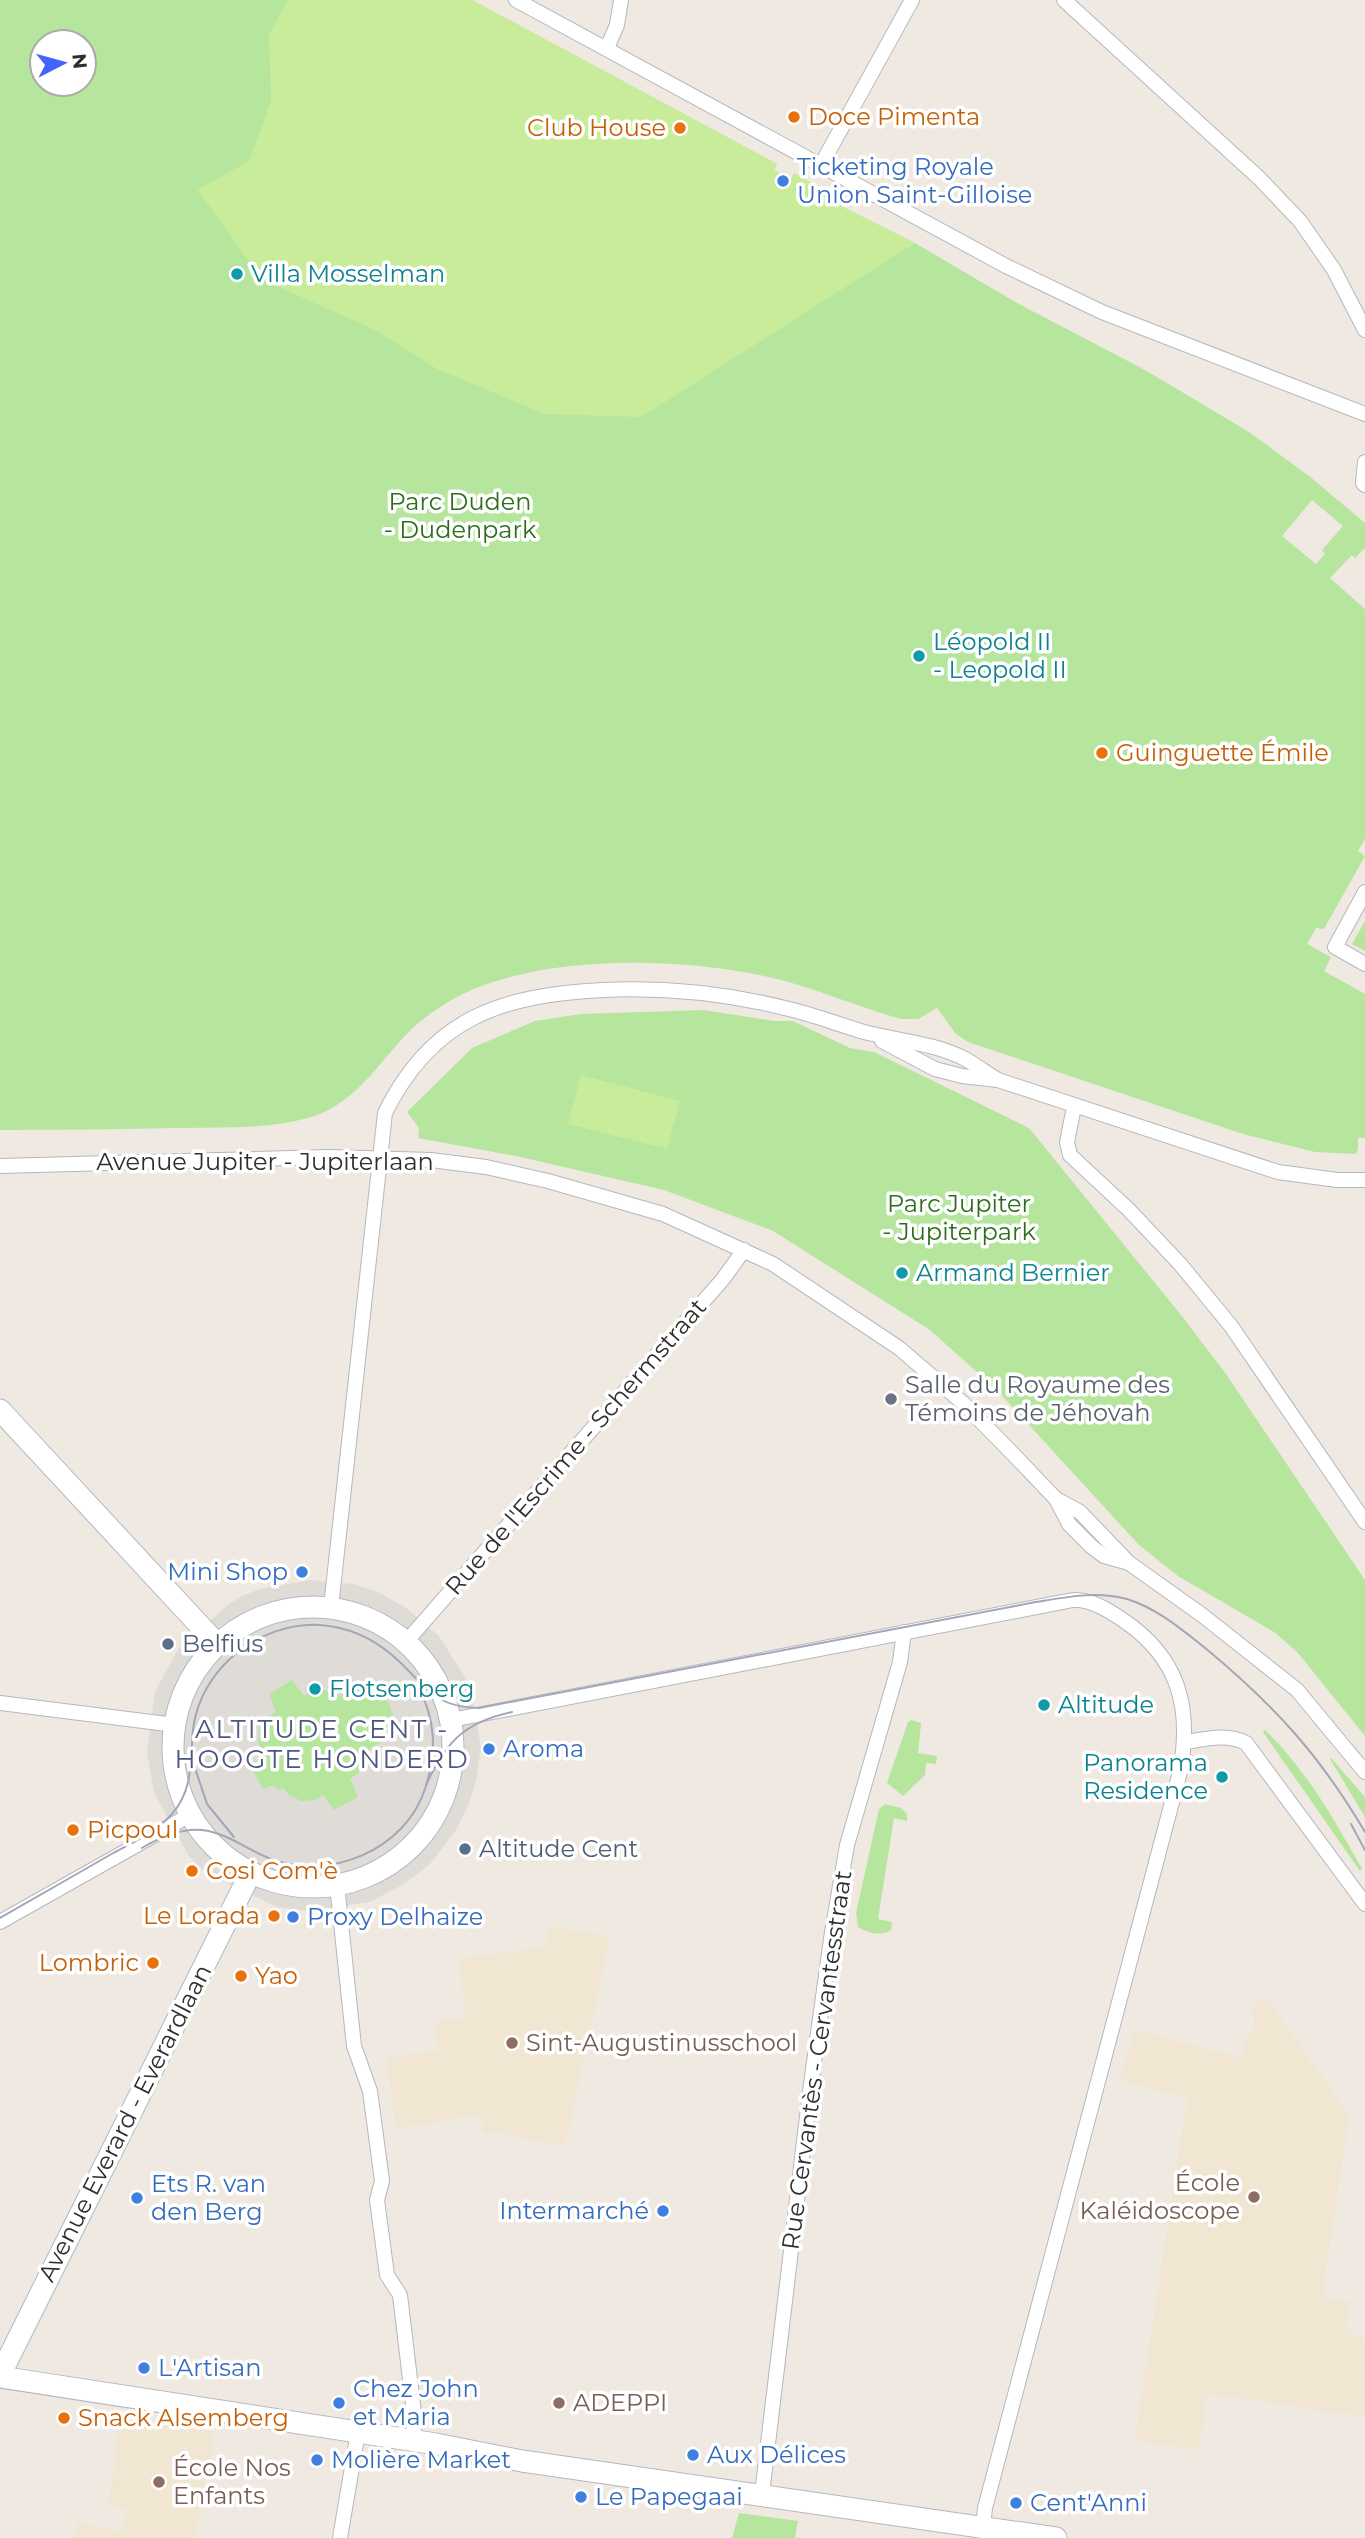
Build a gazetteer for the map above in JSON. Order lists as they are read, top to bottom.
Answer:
{
  "streets": {
    "street": [
      "Avenue Jupiter - Jupiterlaan",
      "Rue de l'Escrime - Schermstraat",
      "Rue Cervantès - Cervantesstraat",
      "Avenue Everard - Everardlaan"
    ]
  },
  "crossings": [
    ["Avenue Jupiter - Jupiterlaan", "Rue de l'Escrime - Schermstraat"]
  ],
  "districts": ["ALTITUDE CENT - HOOGTE HONDERD"],
  "parks": ["Parc Duden - Dudenpark", "Parc Jupiter - Jupiterpark"],
  "places": [
    "Doce Pimenta",
    "Club House",
    "Ticketing Royale Union Saint-Gilloise",
    "Villa Mosselman",
    "Léopold II - Leopold II",
    "Guinguette Émile",
    "Armand Bernier",
    "Salle du Royaume des Témoins de Jéhovah",
    "Mini Shop",
    "Belfius",
    "Flotsenberg",
    "Altitude",
    "Aroma",
    "Panorama Residence",
    "Picpoul",
    "Altitude Cent",
    "Cosi Com'è",
    "Le Lorada",
    "Proxy Delhaize",
    "Lombric",
    "Yao",
    "Sint-Augustinusschool",
    "École Kaléidoscope",
    "Ets R. van den Berg",
    "Intermarché",
    "L'Artisan",
    "Chez John et Maria",
    "ADEPPI",
    "Snack Alsemberg",
    "Aux Délices",
    "Molière Market",
    "École Nos Enfants",
    "Le Papegaai",
    "Cent'Anni"
  ],
  "north": "right"
}
